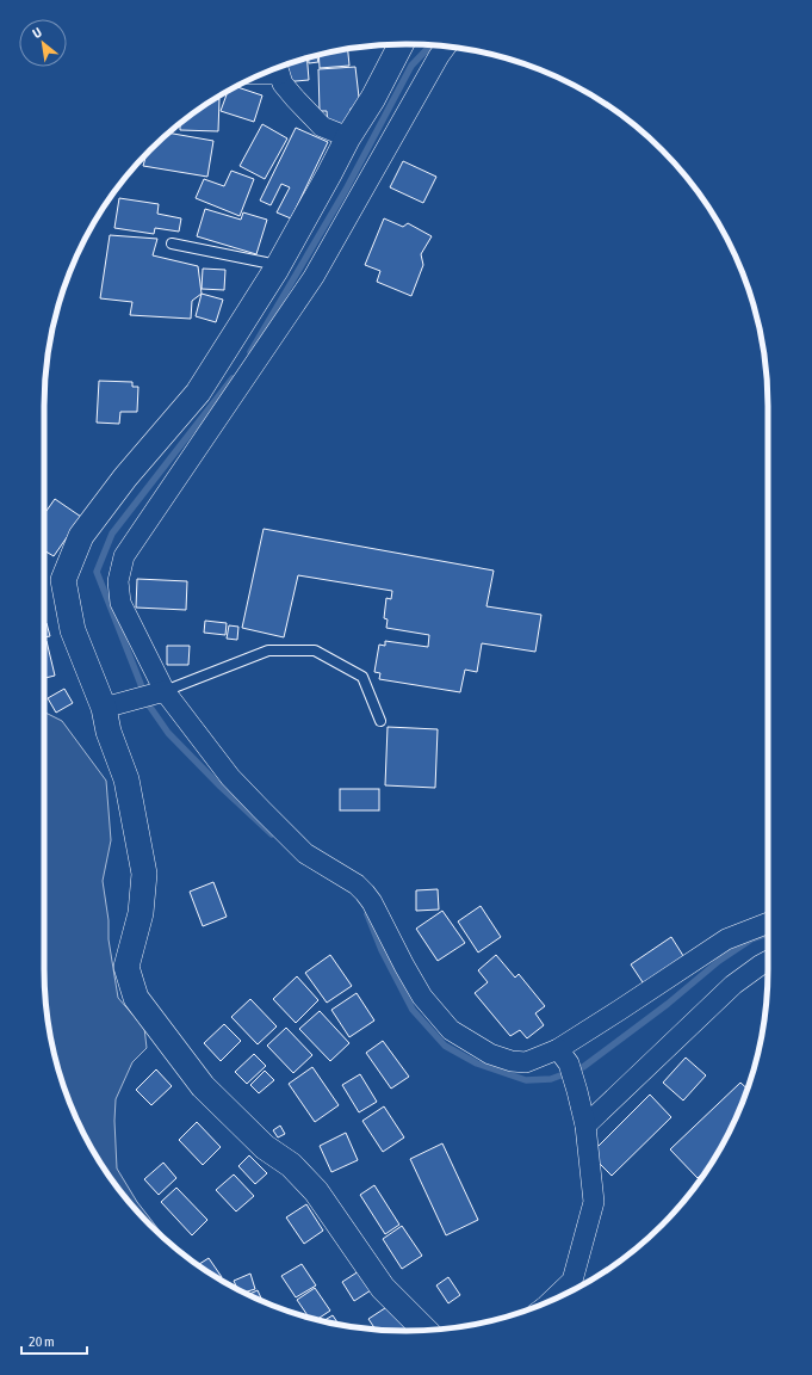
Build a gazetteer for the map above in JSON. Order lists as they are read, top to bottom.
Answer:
{
  "scale_bar": "20 m",
  "north": "top left"
}
